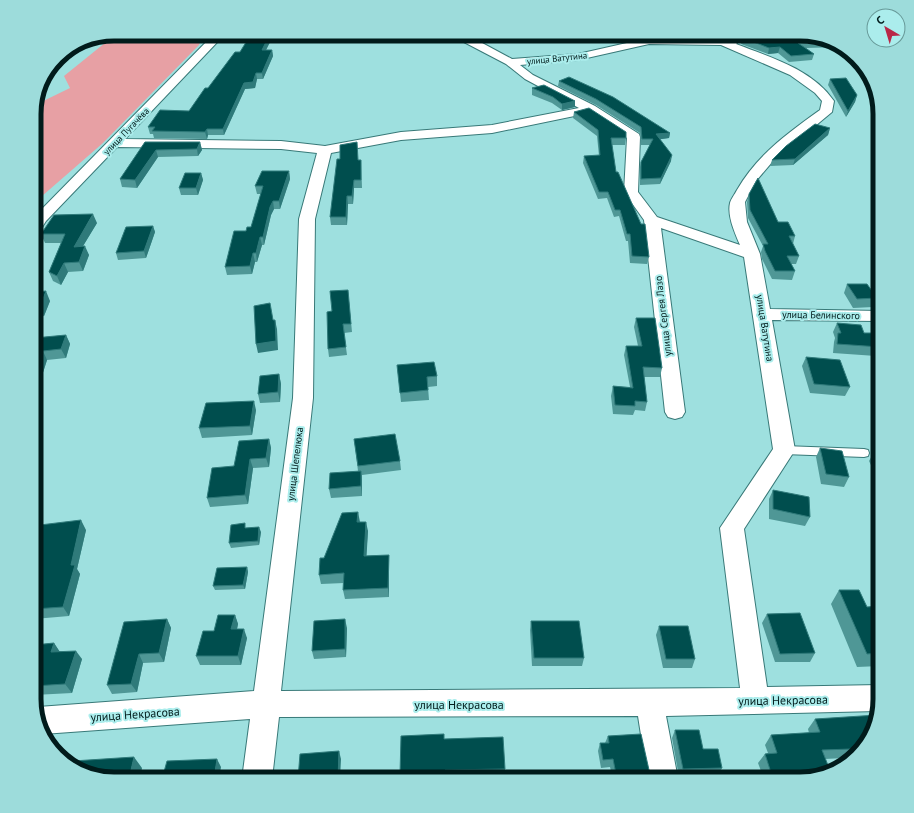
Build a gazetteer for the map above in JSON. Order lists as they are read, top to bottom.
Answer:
{
  "streets": {
    "street": [
      "улица Ватутина",
      "улица Пугачёва",
      "улица Белинского",
      "улица Сергея Лазо",
      "улица Шепелюка",
      "улица Некрасова"
    ]
  },
  "crossings": [
    ["улица Ватутина", "улица Белинского"],
    ["улица Шепелюка", "улица Некрасова"]
  ],
  "north": "top left"
}
